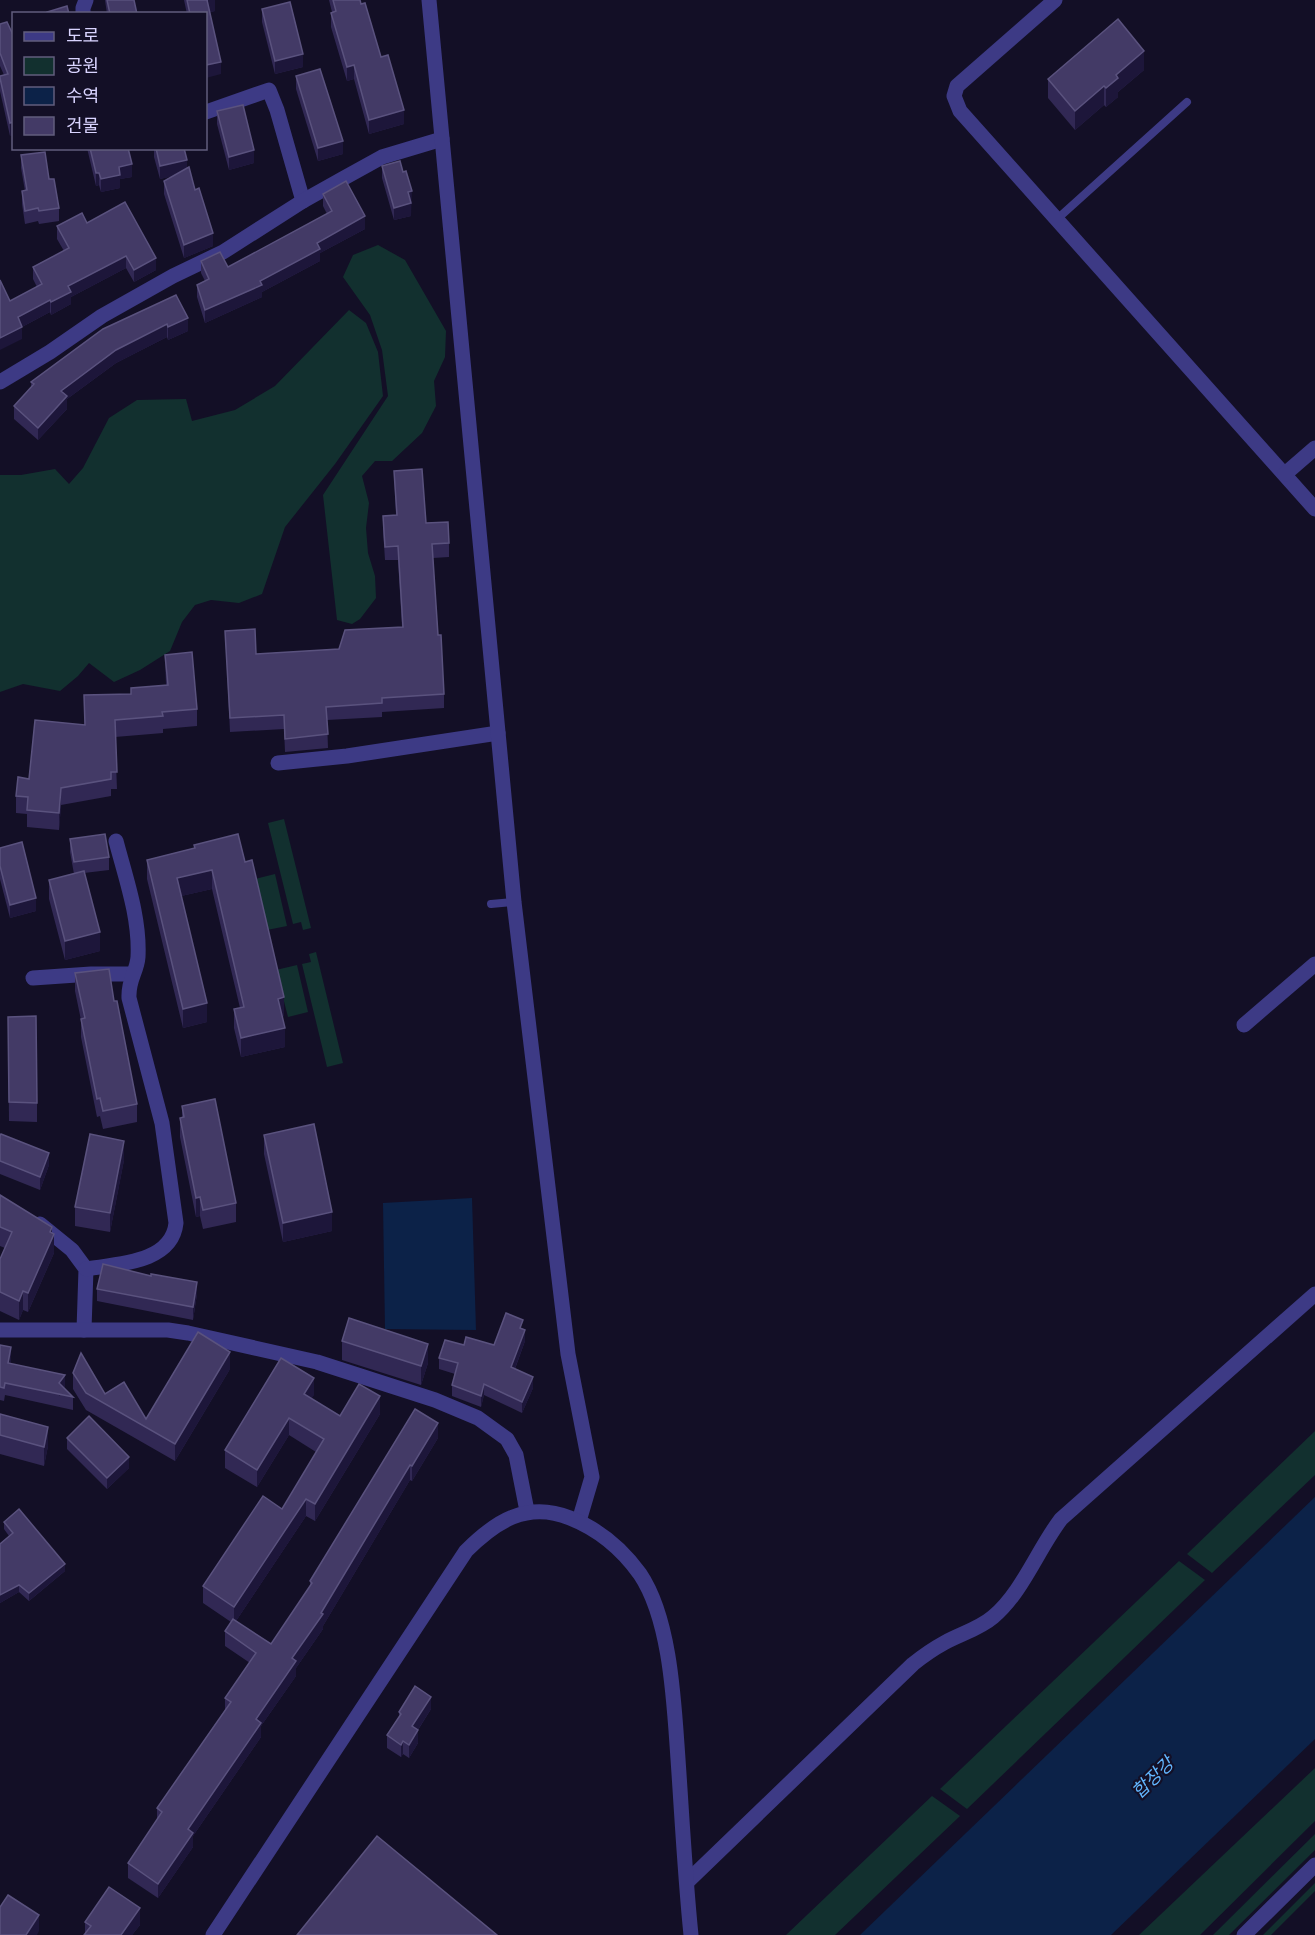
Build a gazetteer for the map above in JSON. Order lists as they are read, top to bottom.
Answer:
{
  "water": ["합장강"],
  "legend": [
    "도로",
    "공원",
    "수역",
    "건물"
  ]
}
